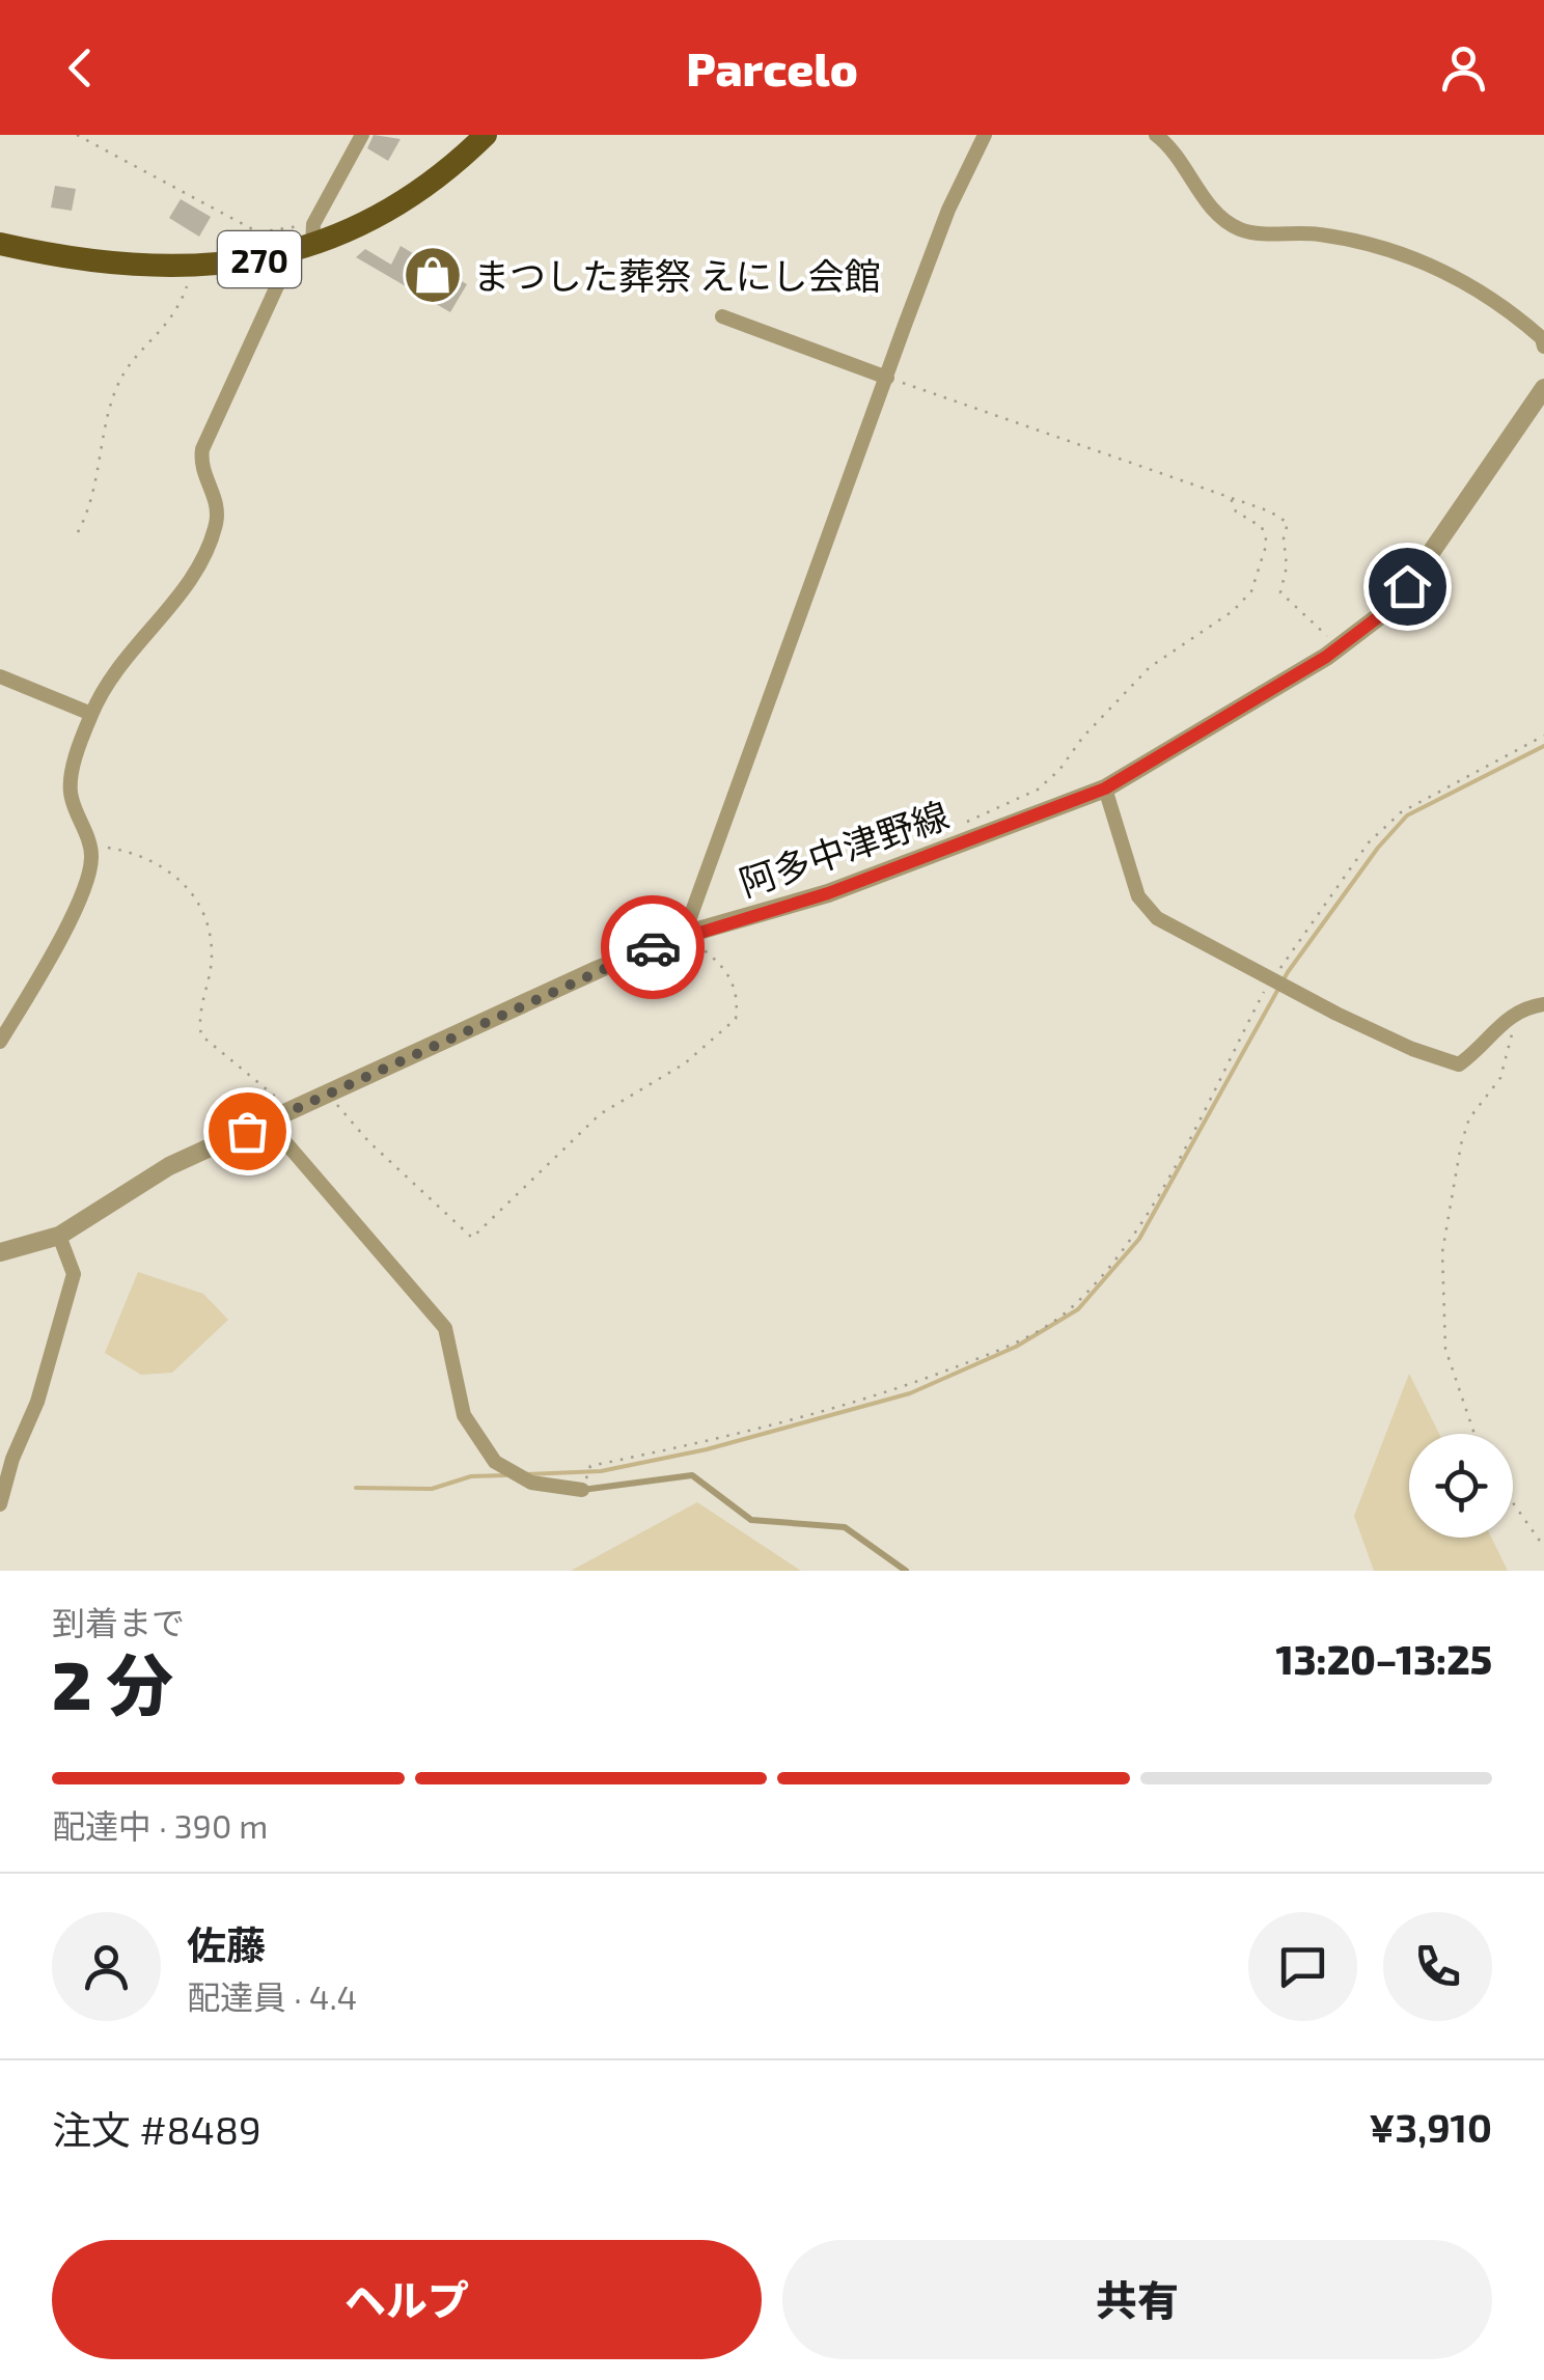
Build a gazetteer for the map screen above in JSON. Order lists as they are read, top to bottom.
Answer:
{
  "streets": {
    "highway": ["270"],
    "street": ["阿多中津野線"]
  },
  "places": {
    "shop": ["まつした葬祭 えにし会館"]
  },
  "page": {
    "header": "Parcelo",
    "heading": ["2 分", "到着まで", "13:20–13:25"],
    "panel": [
      "佐藤",
      "配達員 · 4.4",
      "注文 #8489",
      "¥3,910"
    ],
    "bar": "配達中 · 390 m",
    "buttons": ["ヘルプ", "共有"]
  }
}
